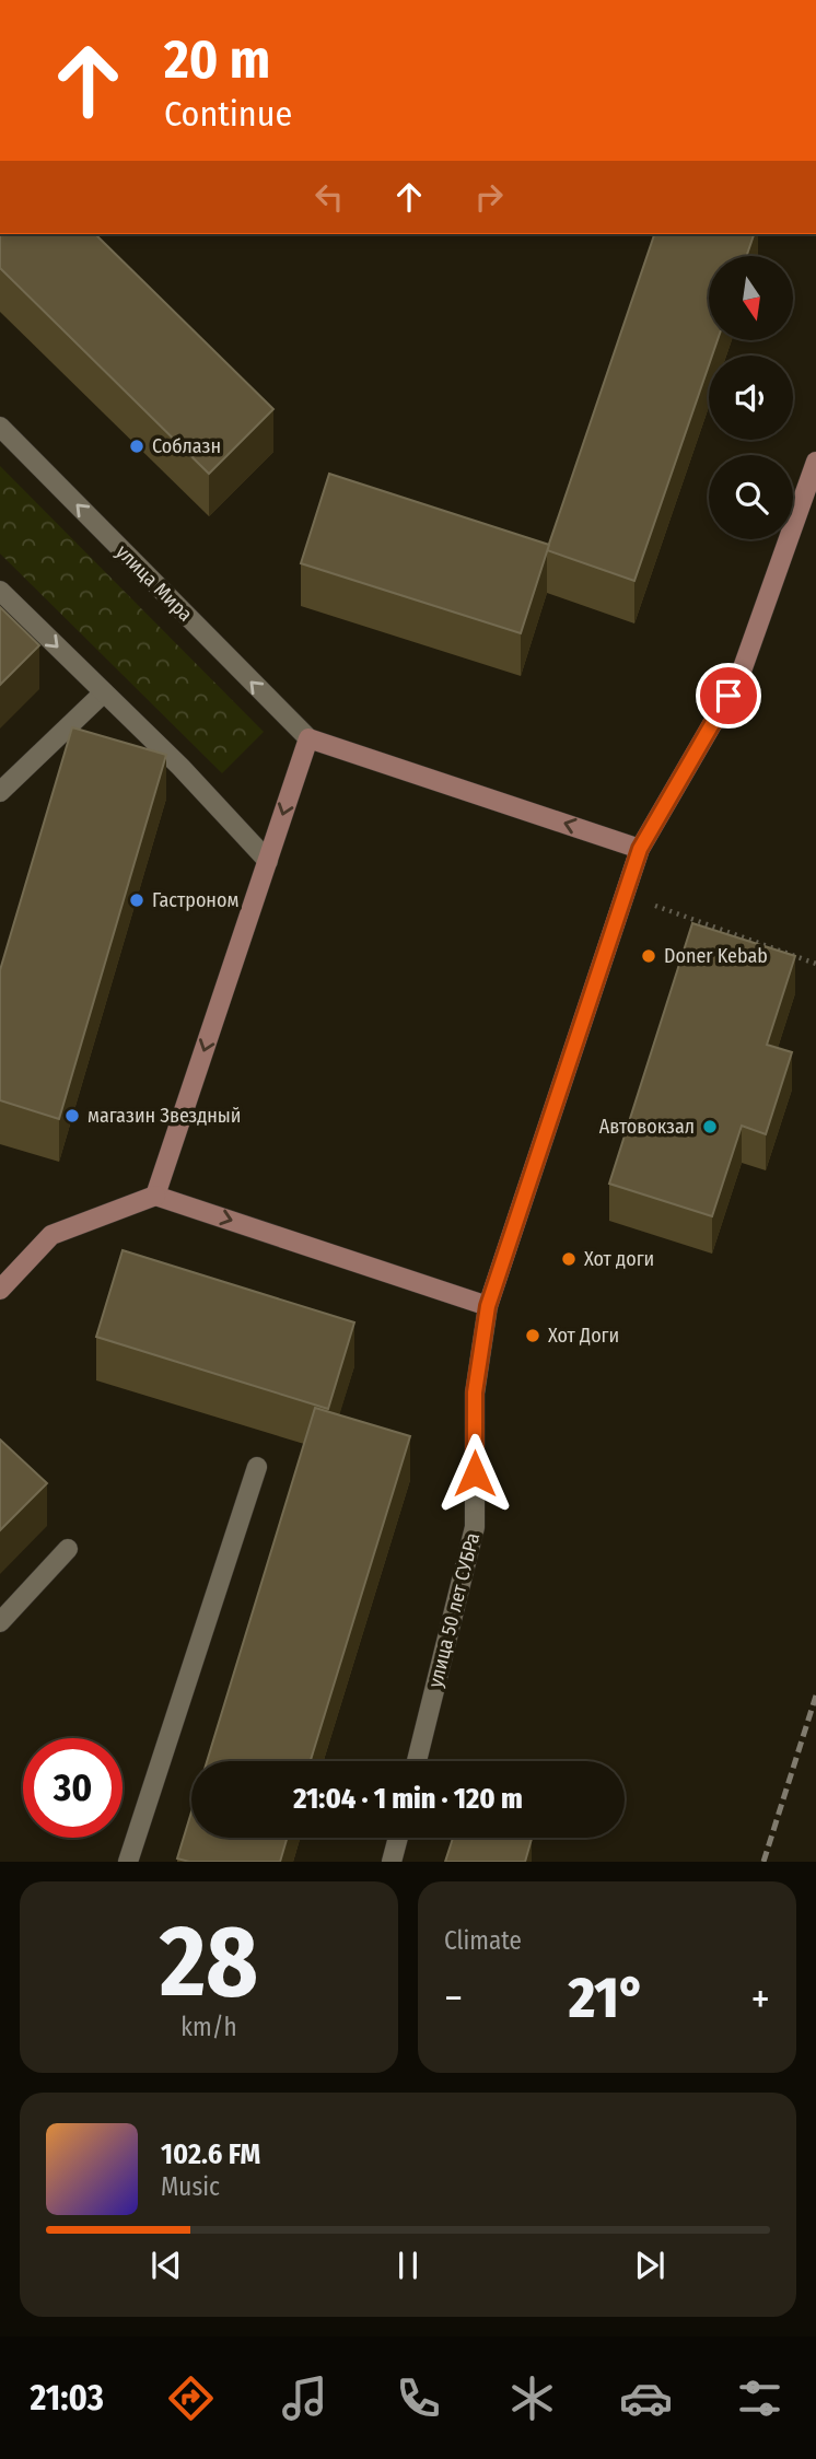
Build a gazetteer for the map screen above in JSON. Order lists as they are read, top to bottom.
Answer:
{
  "streets": {
    "street": ["улица Мира", "улица 50 лет СУБРа"]
  },
  "places": [
    "Соблазн",
    "Гастроном",
    "Doner Kebab",
    "магазин Звездный",
    "Автовокзал",
    "Хот доги",
    "Хот Доги"
  ],
  "north": "bottom",
  "page": {
    "turn": ["20 m", "Continue"],
    "limit": "30",
    "trip": "21:04 · 1 min · 120 m",
    "tile": [
      ["28", "km/h"],
      "Climate"
    ],
    "heat": ["−", "21°", "+"],
    "song": ["102.6 FM", "Music"],
    "tabs": "21:03"
  }
}
